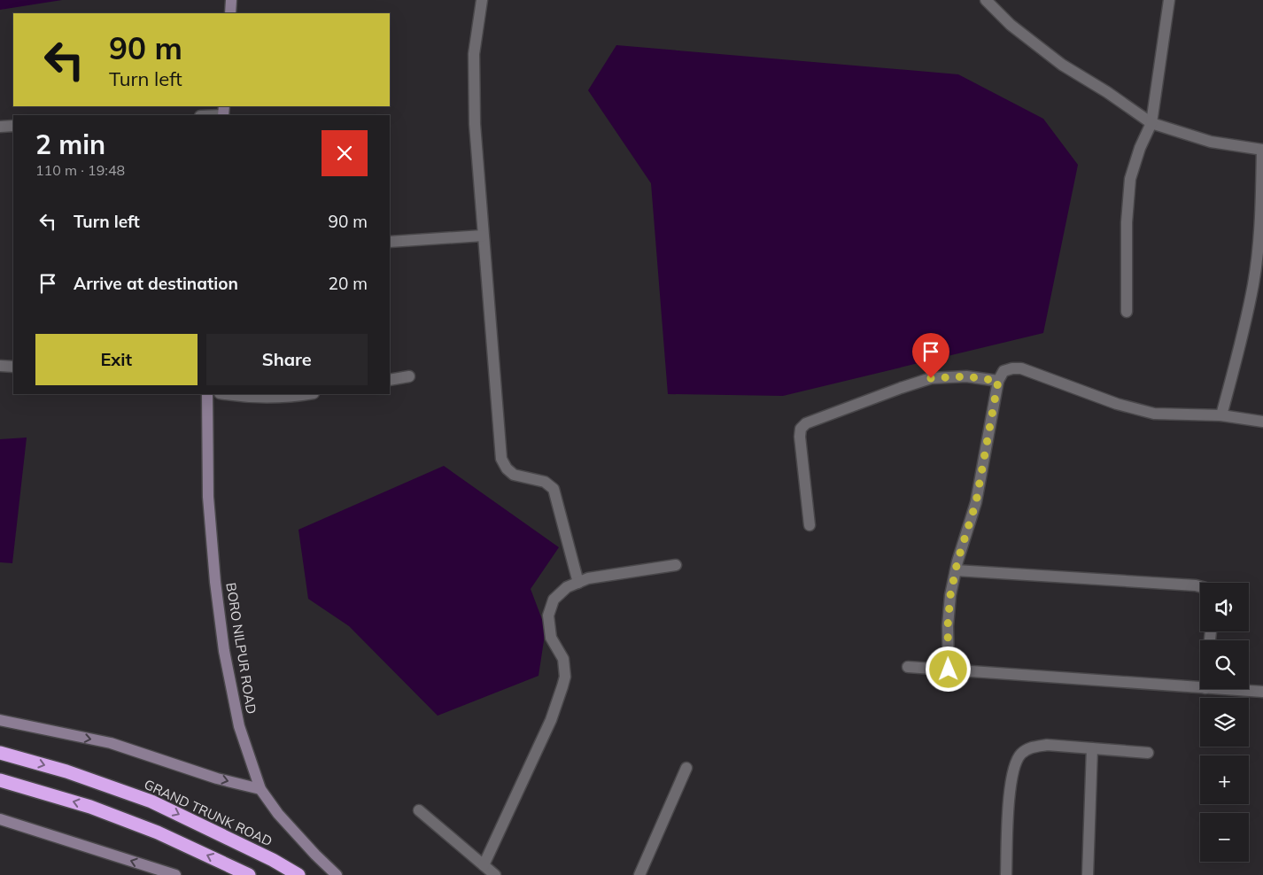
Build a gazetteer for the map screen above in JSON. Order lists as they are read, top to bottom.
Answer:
{
  "streets": {
    "highway": ["GRAND TRUNK ROAD"],
    "street": ["BORO NILPUR ROAD"]
  },
  "page": {
    "turn": ["90 m", "Turn left"],
    "heading": ["2 min", "110 m · 19:48"],
    "list": [
      {
        "name": "Turn left",
        "value": "90 m"
      },
      {
        "name": "Arrive at destination",
        "value": "20 m"
      }
    ],
    "buttons": ["Exit", "Share"],
    "map_buttons": ["+", "−"]
  }
}
